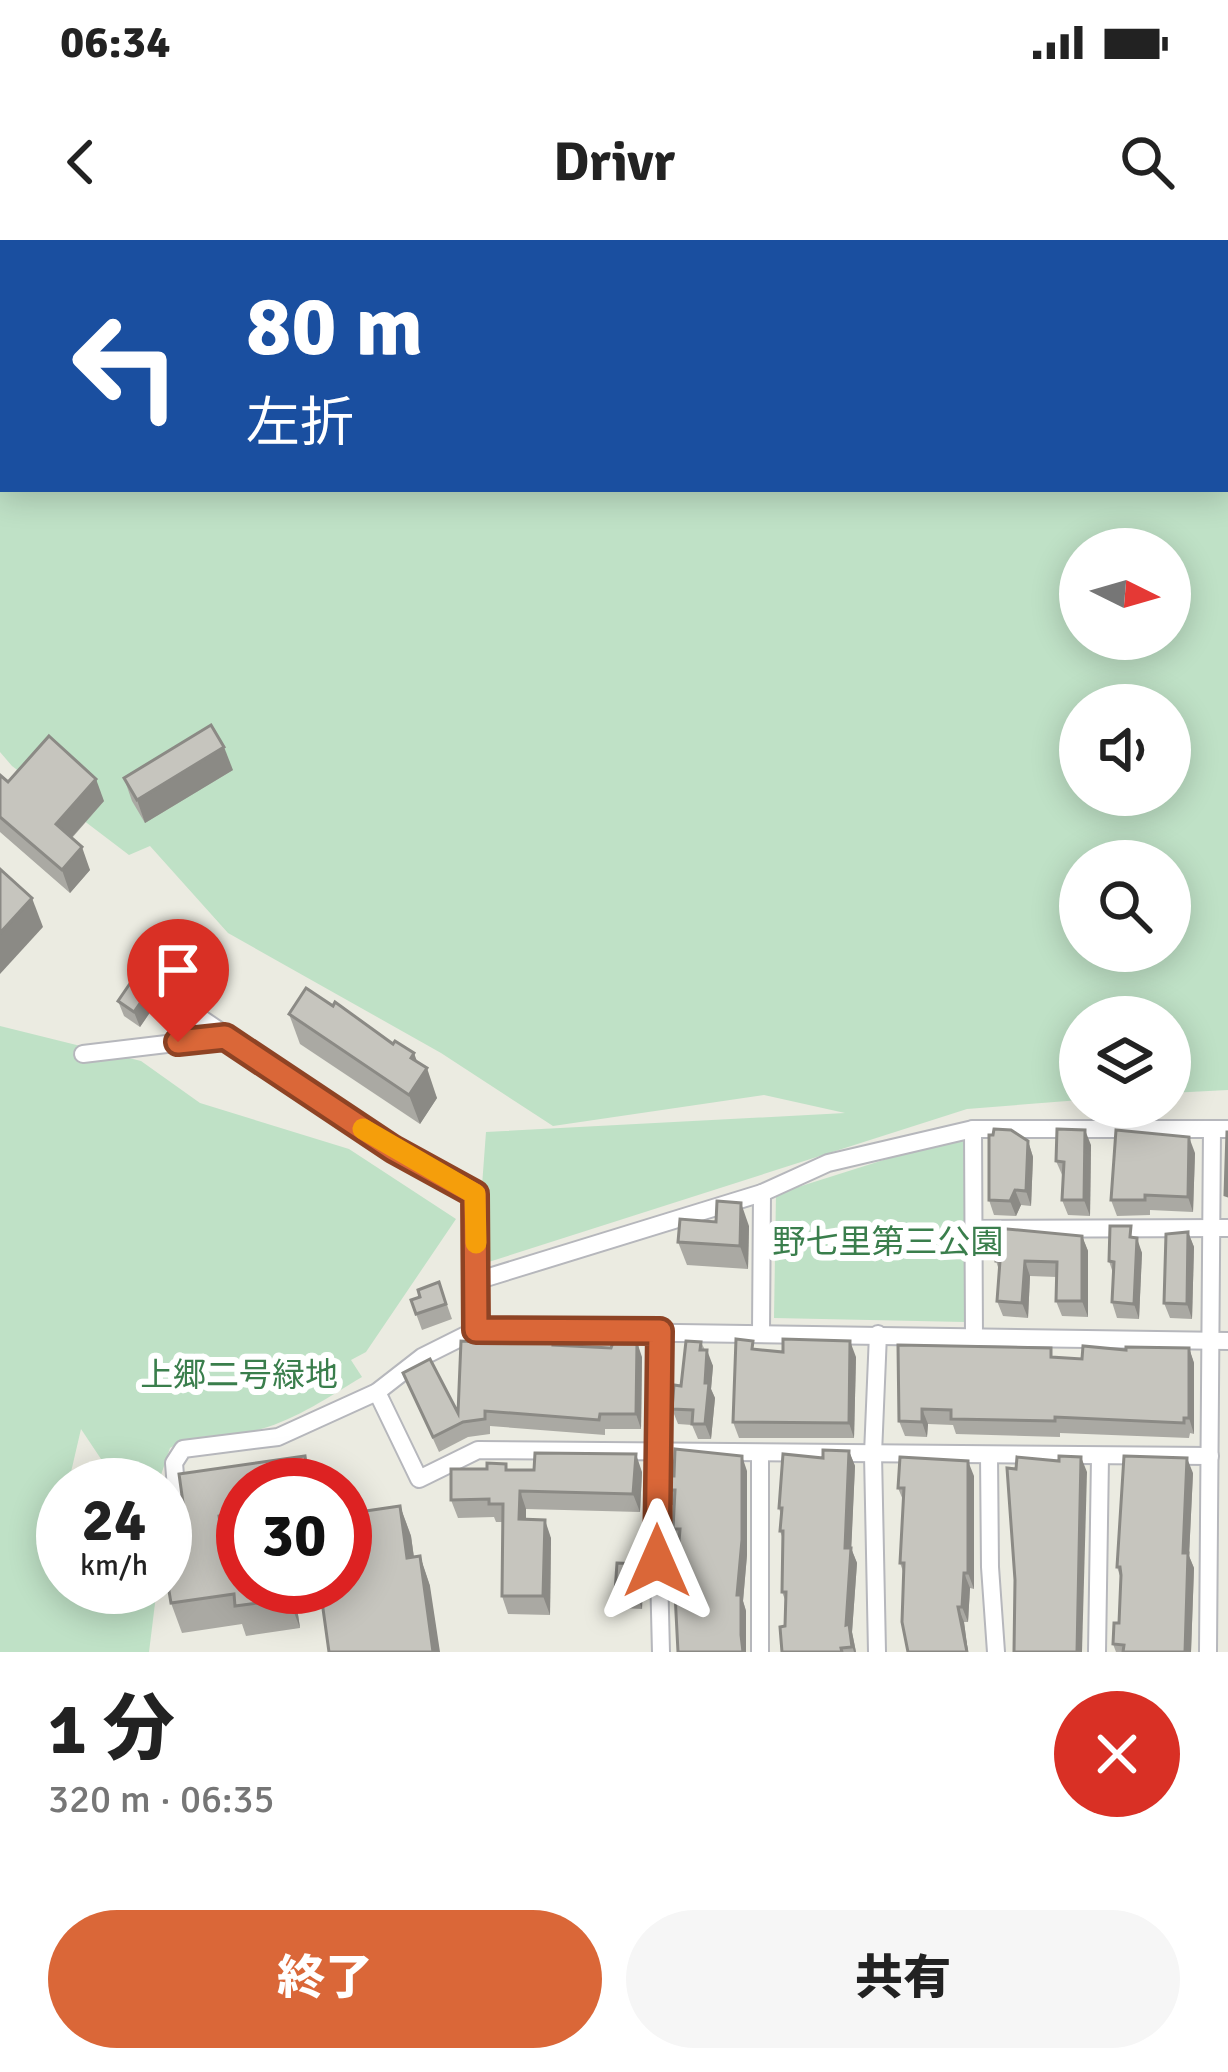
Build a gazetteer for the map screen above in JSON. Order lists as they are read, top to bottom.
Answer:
{
  "parks": ["野七里第三公園", "上郷二号緑地"],
  "north": "right",
  "page": {
    "status": "06:34",
    "header": "Drivr",
    "turn": ["80 m", "左折"],
    "speed": "24 km/h",
    "limit": "30",
    "heading": ["1 分", "320 m · 06:35"],
    "buttons": ["終了", "共有"]
  }
}
